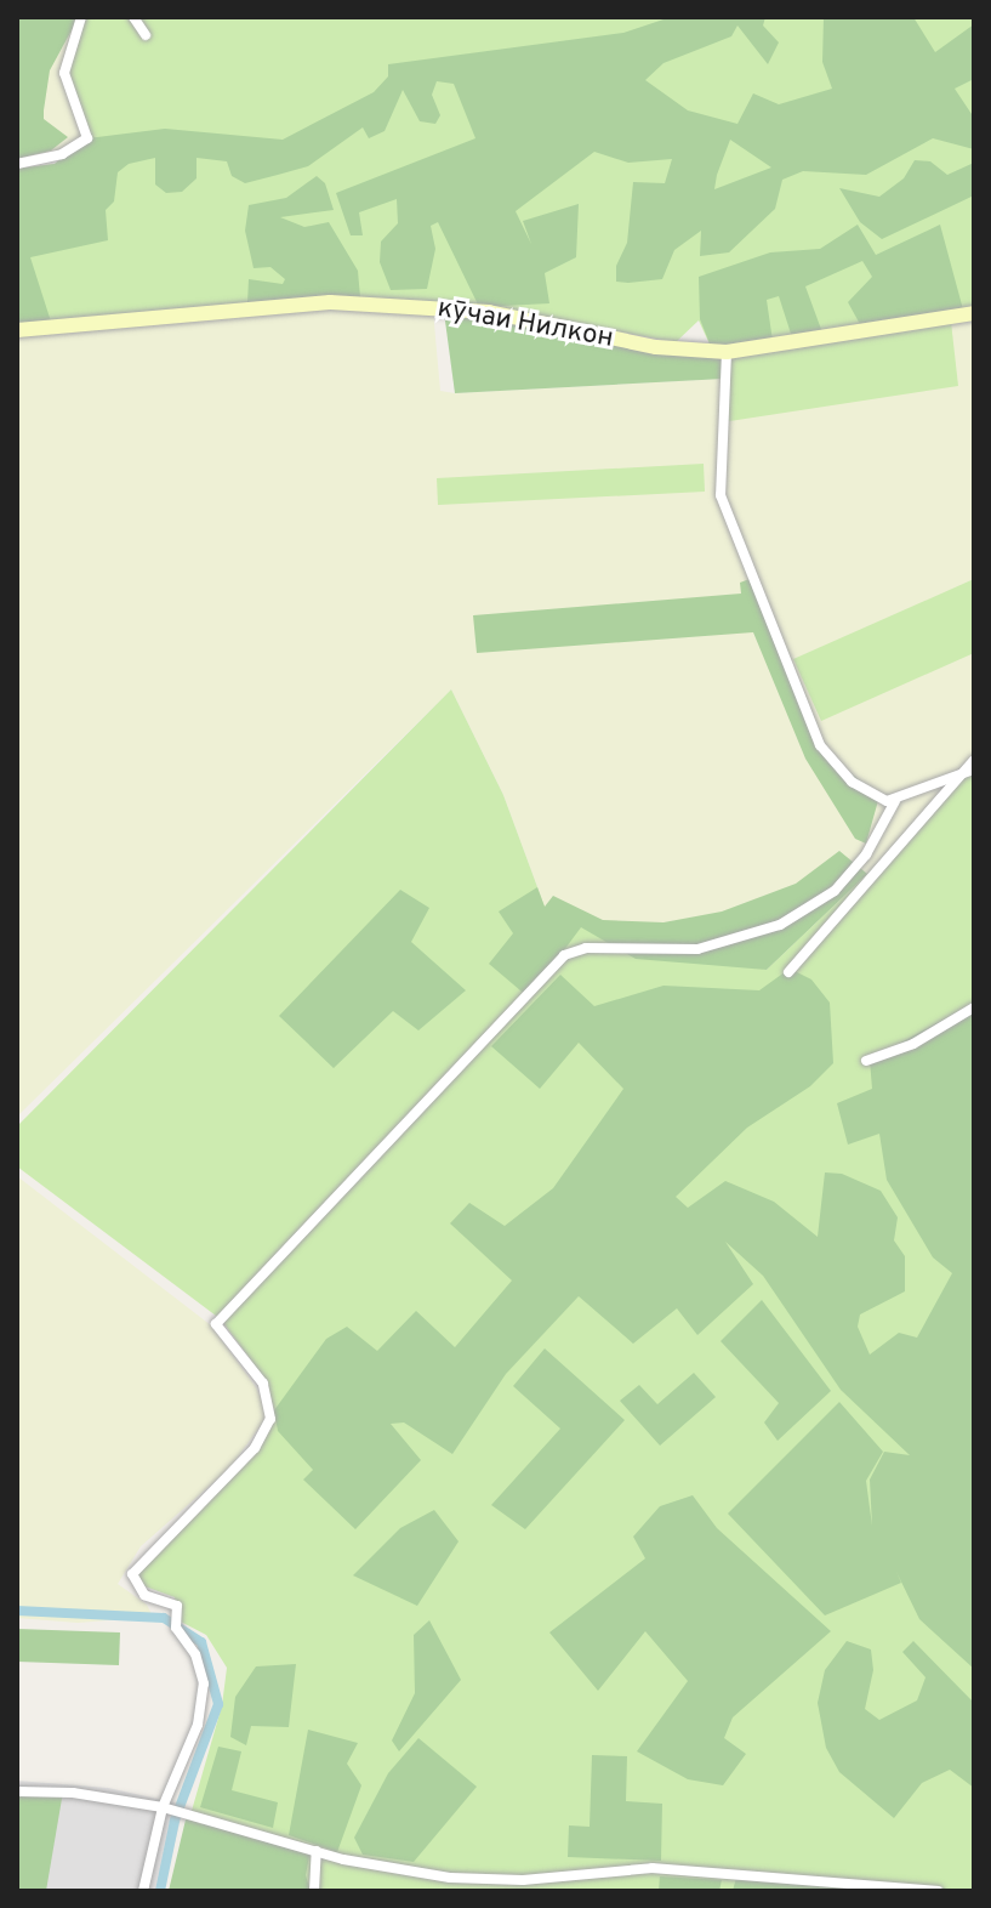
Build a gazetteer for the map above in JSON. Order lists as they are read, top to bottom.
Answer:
{
  "streets": {
    "street": ["кӯчаи Нилкон"]
  }
}
